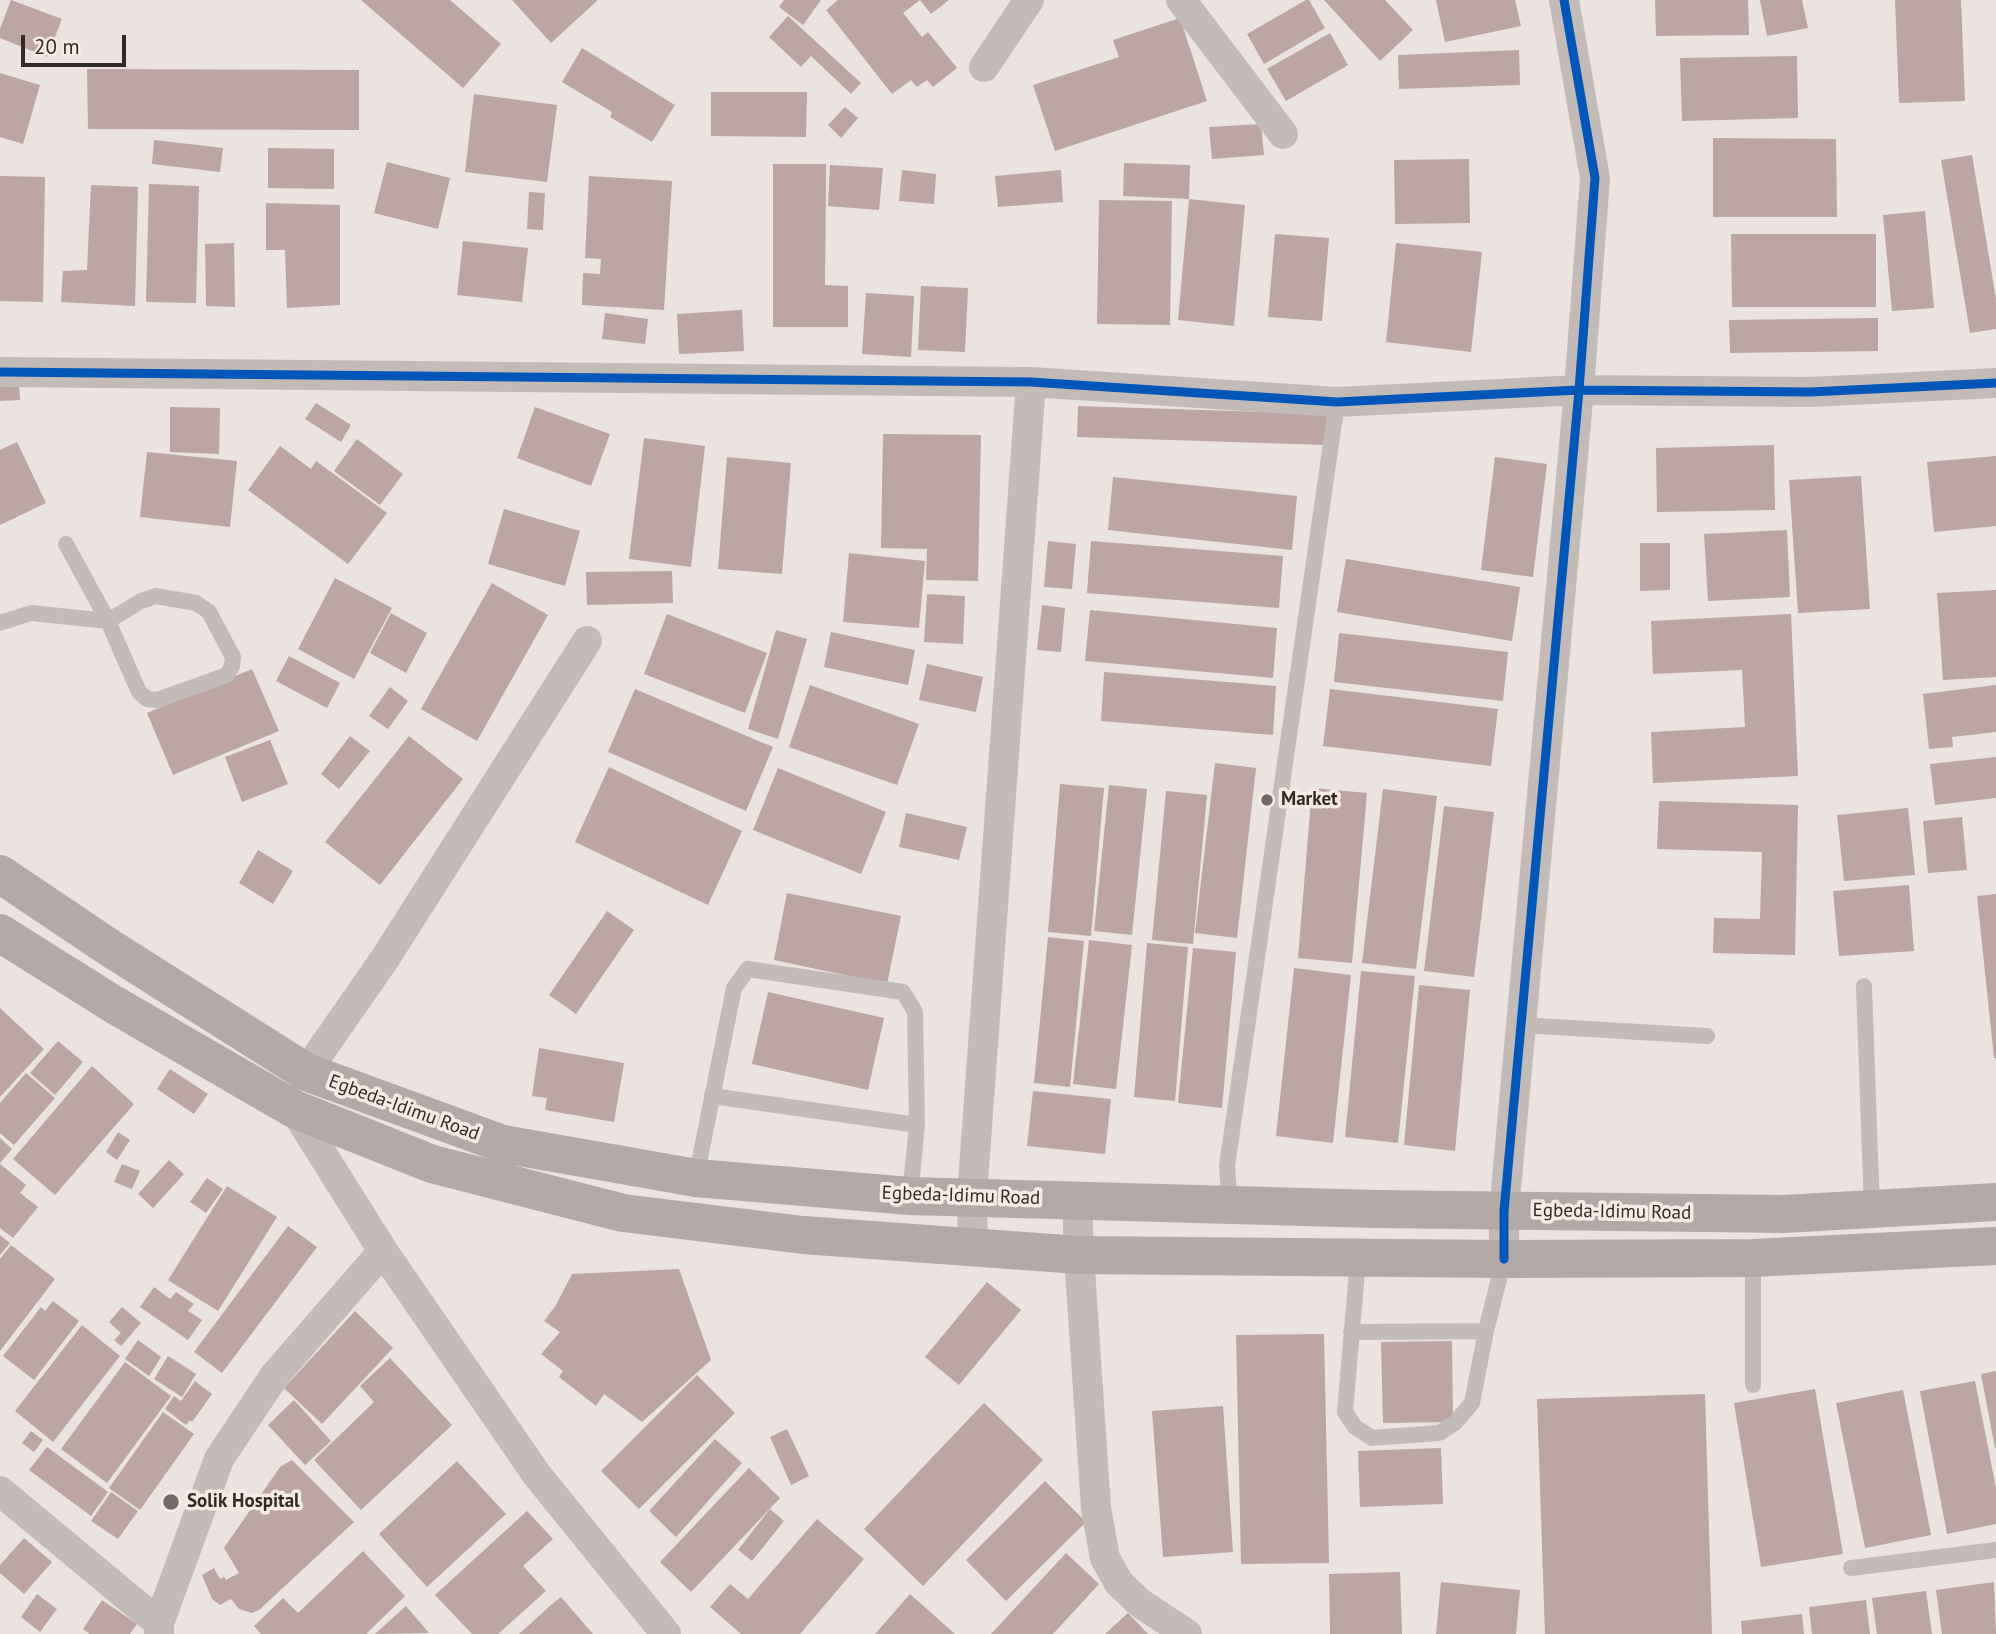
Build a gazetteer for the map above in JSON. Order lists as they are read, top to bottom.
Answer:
{
  "streets": {
    "main road": ["Egbeda-Idimu Road"]
  },
  "places": ["Market", "Solik Hospital"],
  "scale_bar": "20 m"
}
